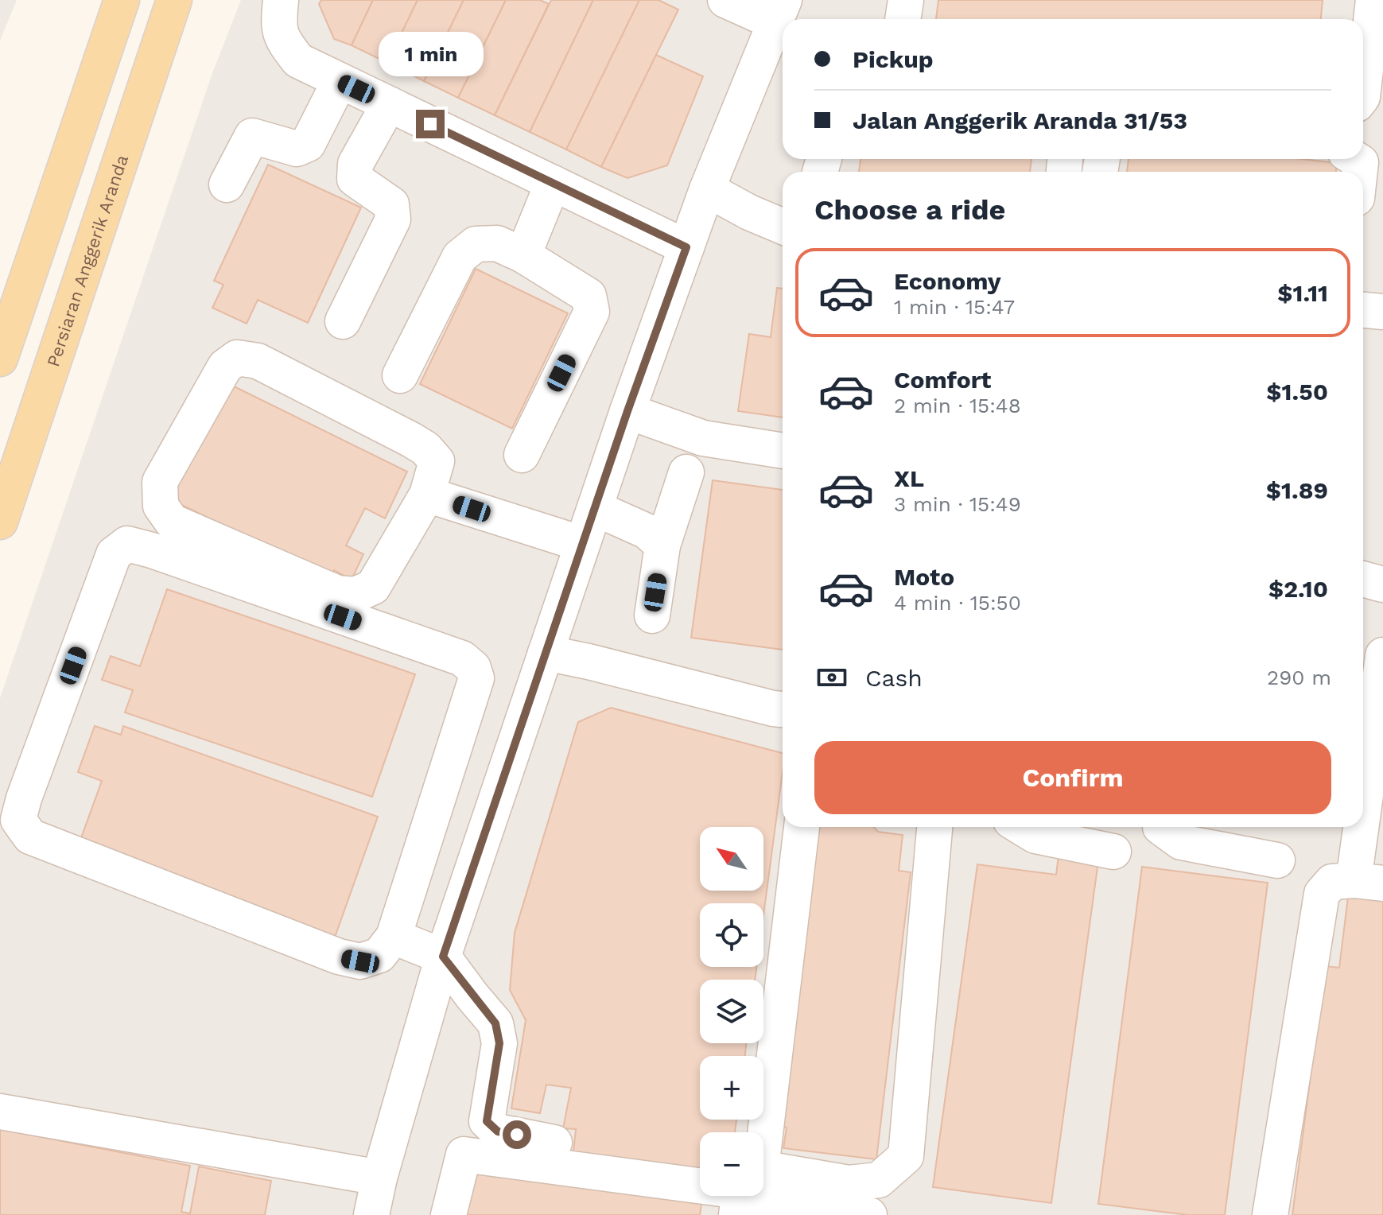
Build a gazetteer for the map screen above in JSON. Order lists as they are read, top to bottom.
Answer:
{
  "streets": {
    "main road": ["Persiaran Anggerik Aranda"]
  },
  "north": "top left",
  "page": {
    "banner": ["Pickup", "Jalan Anggerik Aranda 31/53"],
    "bubble": "1 min",
    "heading": "Choose a ride",
    "list": [
      {
        "name": "Economy",
        "note": "1 min · 15:47",
        "value": "$1.11"
      },
      {
        "name": "Comfort",
        "note": "2 min · 15:48",
        "value": "$1.50"
      },
      {
        "name": "XL",
        "note": "3 min · 15:49",
        "value": "$1.89"
      },
      {
        "name": "Moto",
        "note": "4 min · 15:50",
        "value": "$2.10"
      }
    ],
    "pay": ["Cash", "290 m"],
    "buttons": "Confirm",
    "map_buttons": ["+", "−"]
  }
}
